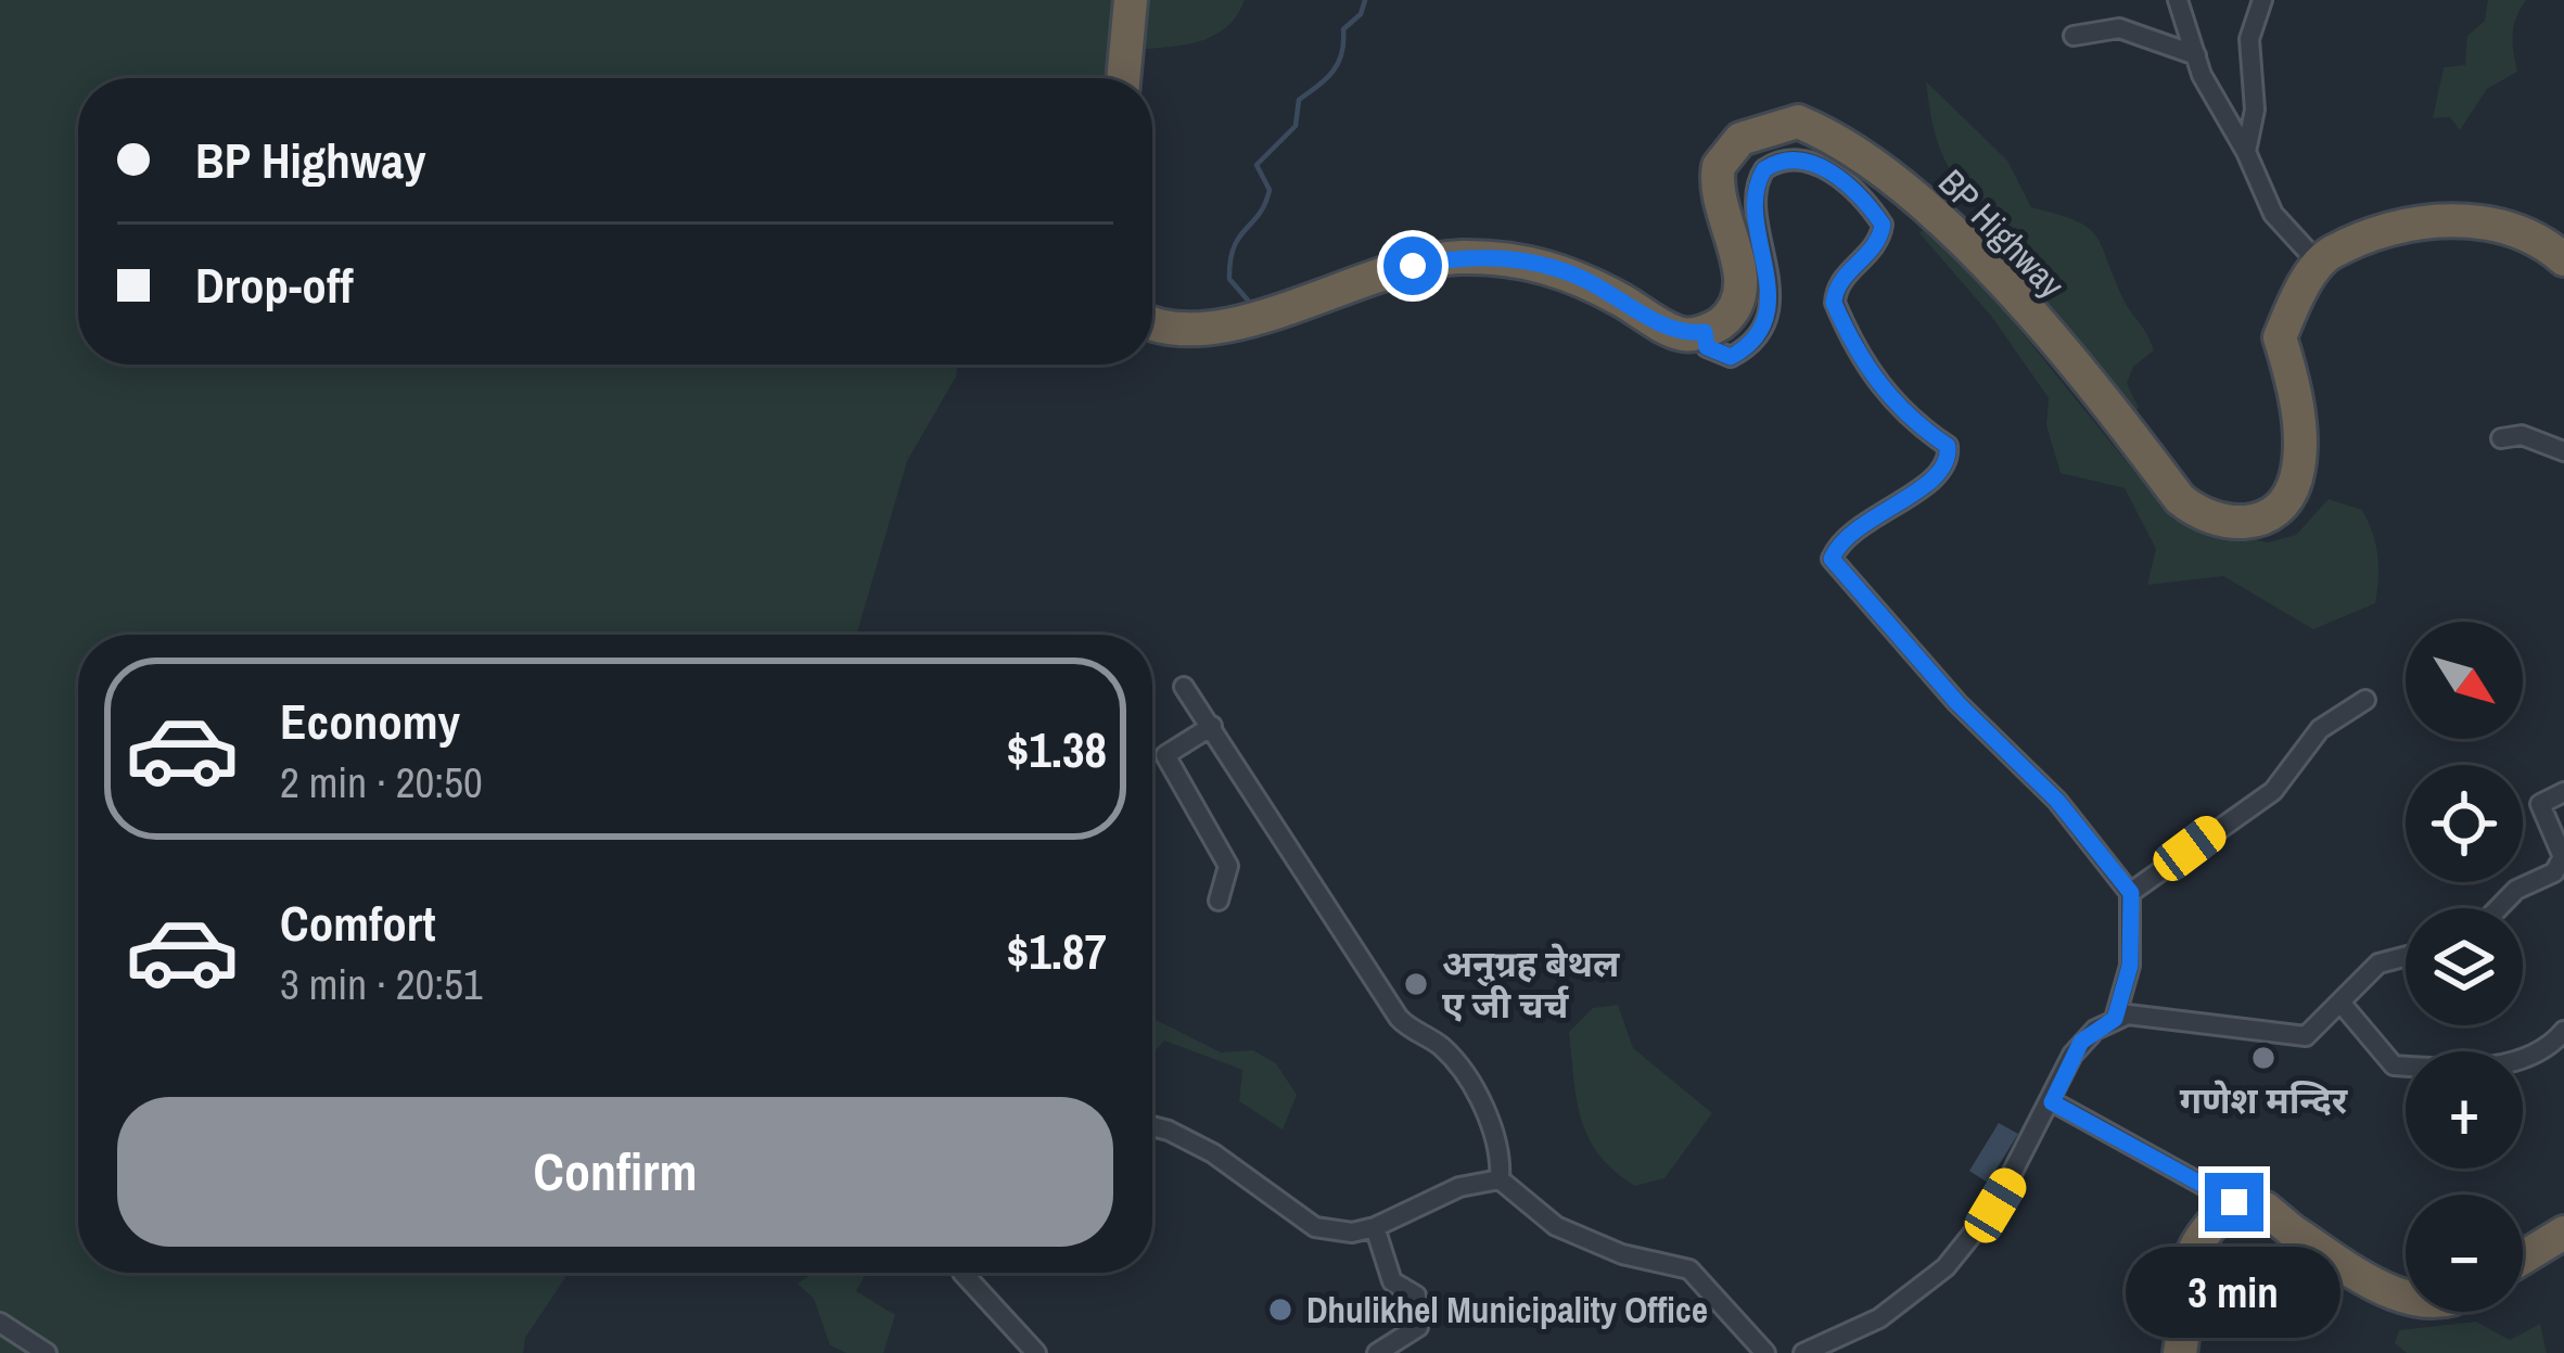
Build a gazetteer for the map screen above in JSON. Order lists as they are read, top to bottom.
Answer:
{
  "streets": {
    "highway": ["BP Highway"]
  },
  "places": ["अनुग्रह बेथल ए जी चर्च", "गणेश मन्दिर", "Dhulikhel Municipality Office"],
  "north": "bottom right",
  "page": {
    "banner": ["BP Highway", "Drop-off"],
    "map_buttons": ["+", "−"],
    "list": [
      {
        "name": "Economy",
        "note": "2 min · 20:50",
        "value": "$1.38"
      },
      {
        "name": "Comfort",
        "note": "3 min · 20:51",
        "value": "$1.87"
      }
    ],
    "buttons": "Confirm",
    "bubble": "3 min"
  }
}
